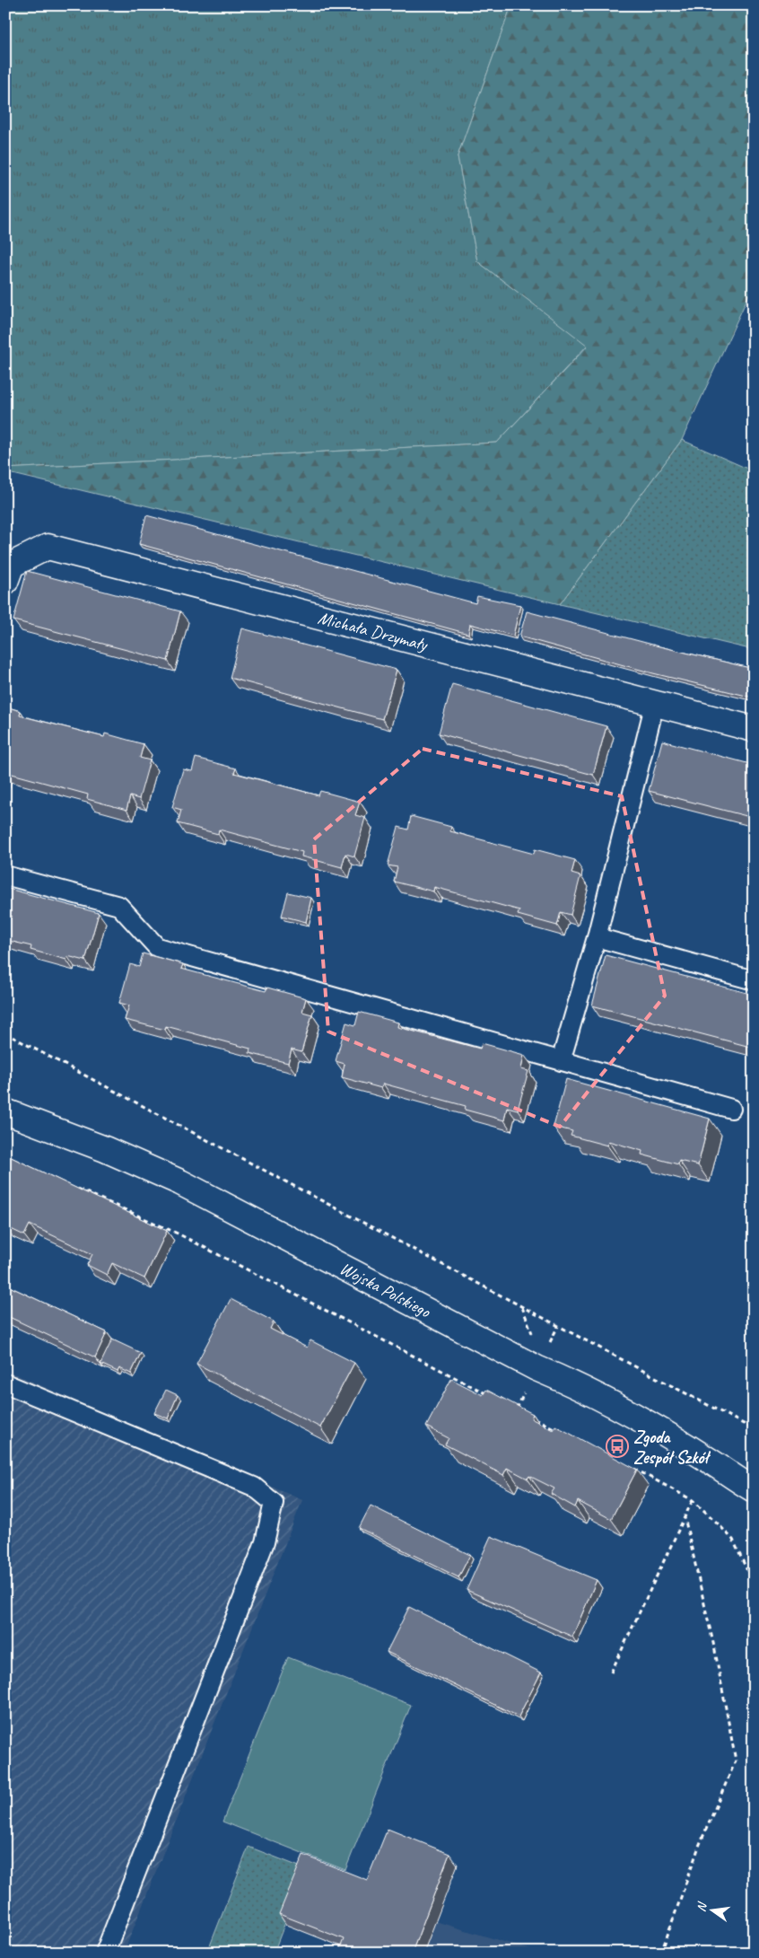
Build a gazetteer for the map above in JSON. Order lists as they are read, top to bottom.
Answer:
{
  "streets": {
    "street": ["Michała Drzymały", "Wojska Polskiego"]
  },
  "places": {
    "bus stop": ["Zgoda Zespół Szkół"]
  },
  "north": "left"
}
